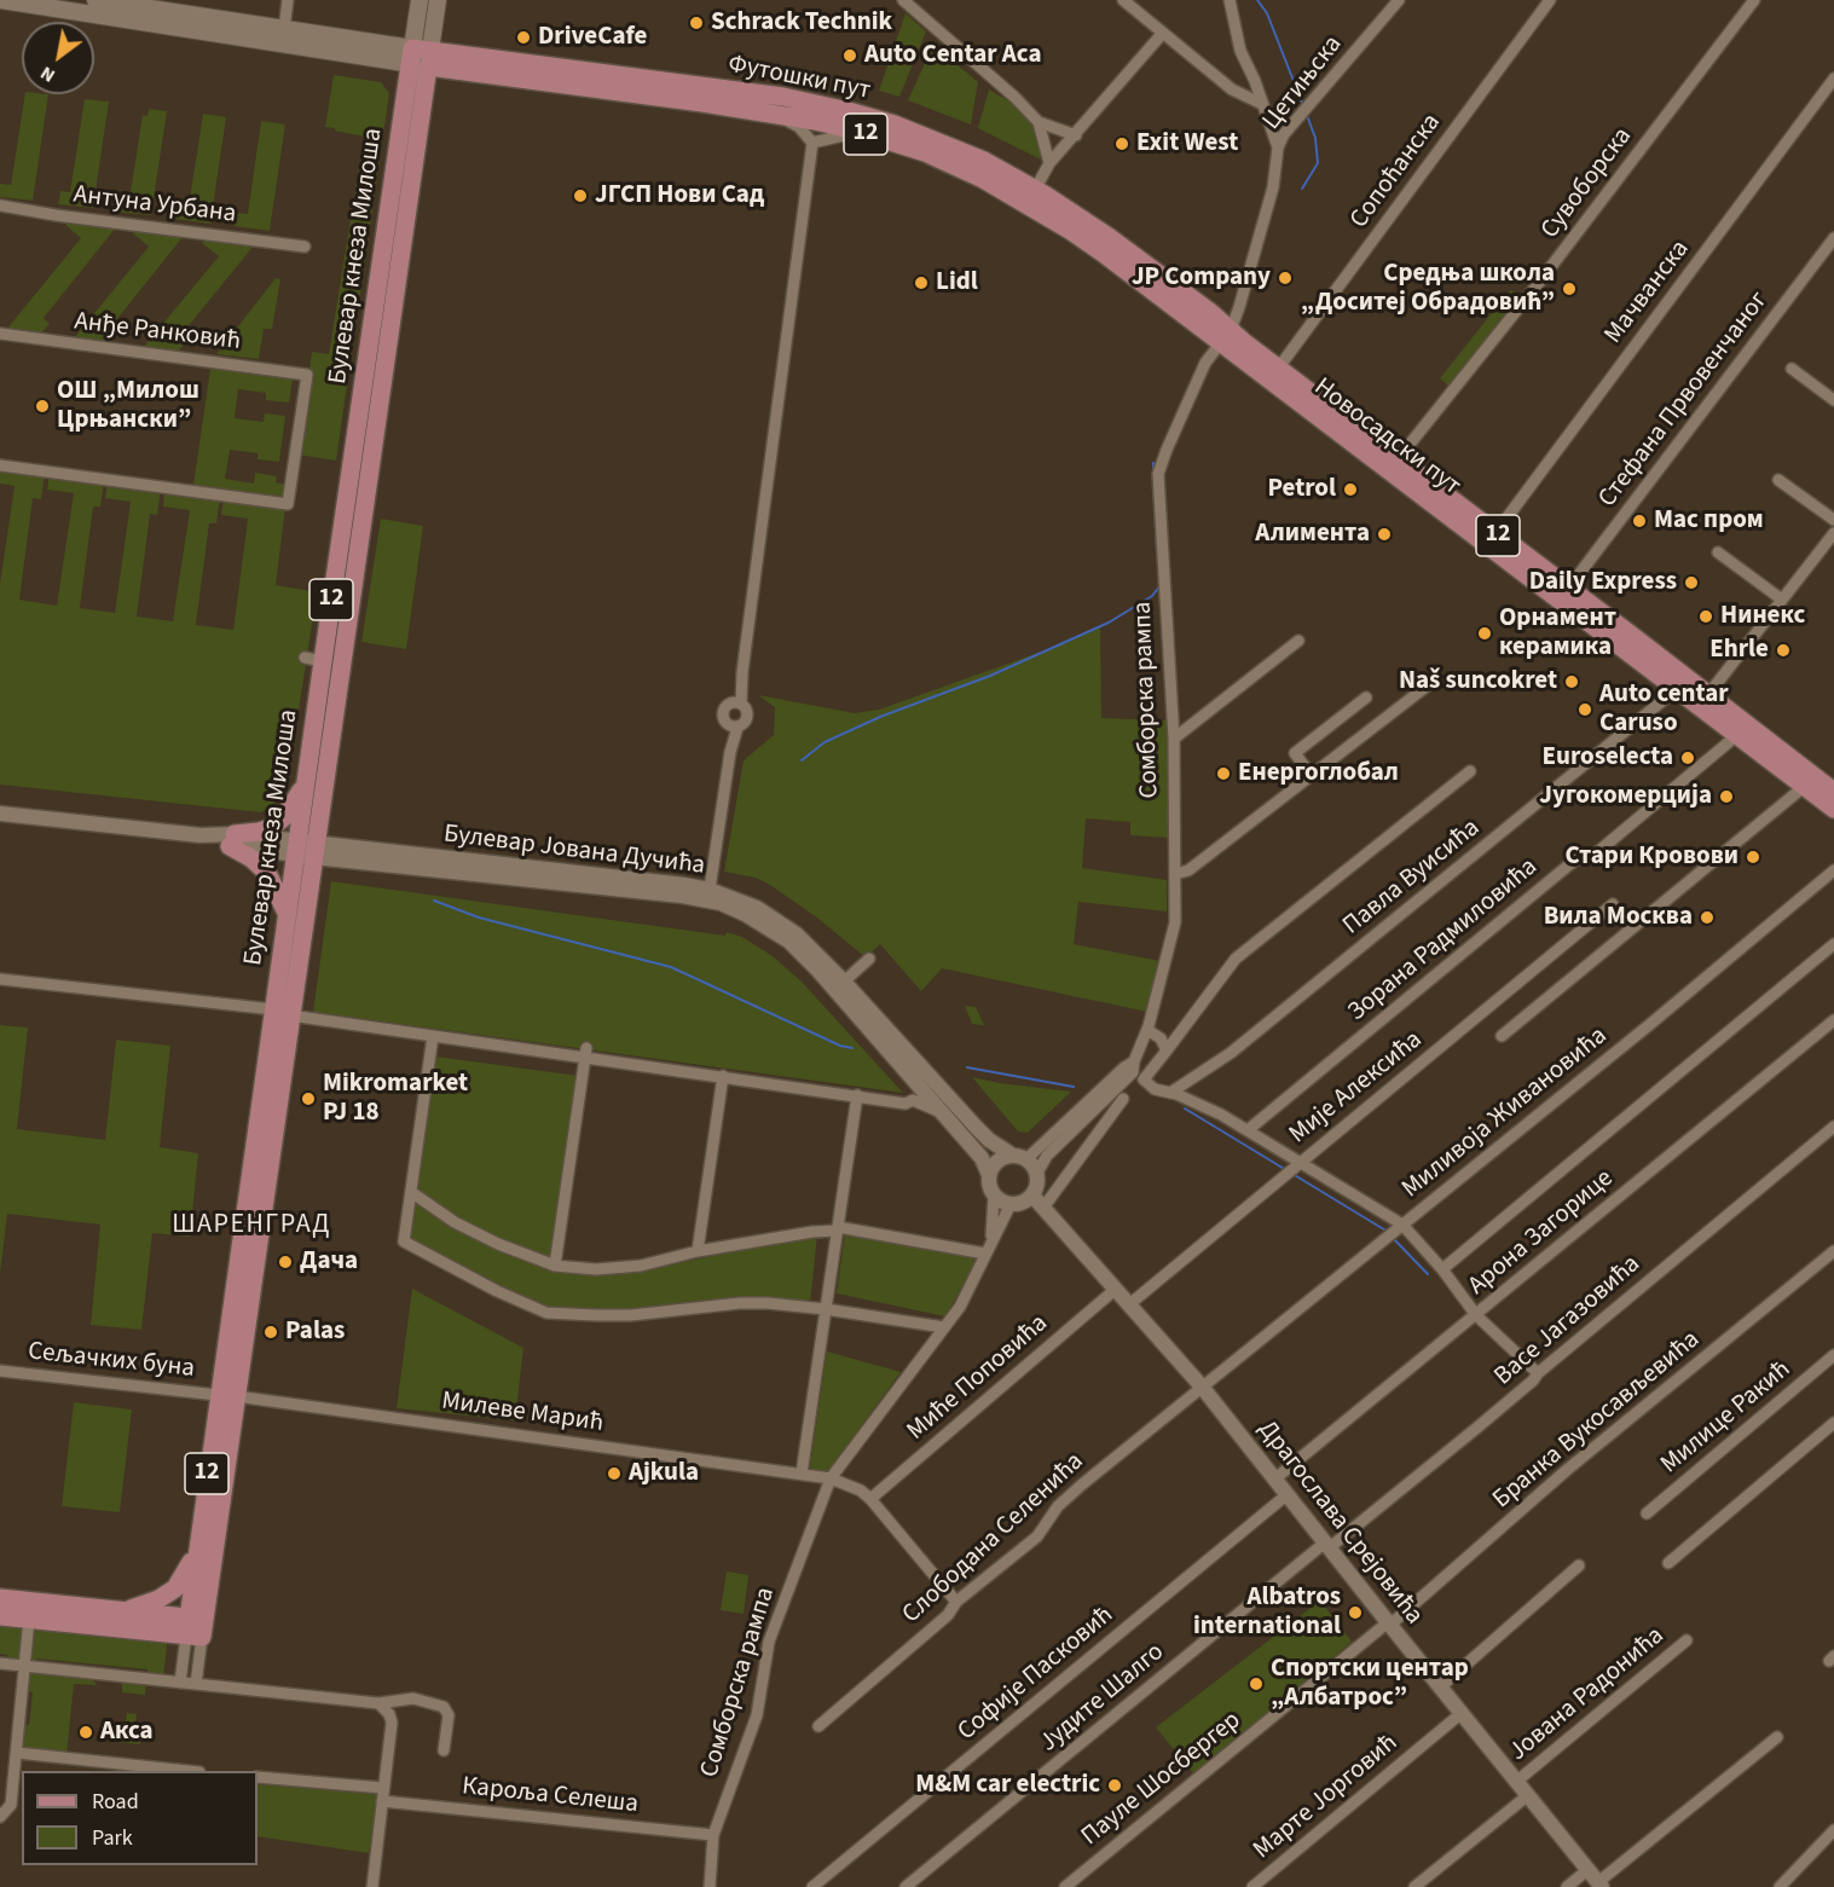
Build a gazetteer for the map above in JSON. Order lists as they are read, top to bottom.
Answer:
{
  "streets": {
    "main road": [
      "Футошки пут",
      "12",
      "Булевар кнеза Милоша",
      "Новосадски пут"
    ],
    "street": [
      "Цетињска",
      "Сопоћанска",
      "Сувоборска",
      "Антуна Урбана",
      "Мачванска",
      "Анђе Ранковић",
      "Стефана Првовенчаног",
      "Сомборска рампа",
      "Булевар Јована Дучића",
      "Павла Вуисића",
      "Зорана Радмиловића",
      "Мије Алексића",
      "Миливоја Живановића",
      "Арона Загорице",
      "Васе Јагазовића",
      "Сељачких буна",
      "Миће Поповића",
      "Милеве Марић",
      "Милице Ракић",
      "Бранка Вукосављевића",
      "Драгослава Срејовића",
      "Слободана Селенића",
      "Софије Пасковић",
      "Јована Радонића",
      "Јудите Шалго",
      "Пауле Шосбергер",
      "Кароља Селеша",
      "Марте Јорговић"
    ]
  },
  "crossings": [
    ["Футошки пут", "Цетињска"],
    ["Футошки пут", "Булевар кнеза Милоша"],
    ["Футошки пут", "Новосадски пут"],
    ["Футошки пут", "Сомборска рампа"],
    ["Цетињска", "Новосадски пут"],
    ["Цетињска", "Сомборска рампа"],
    ["12", "Булевар кнеза Милоша"],
    ["Сопоћанска", "Новосадски пут"],
    ["Сувоборска", "Новосадски пут"],
    ["Булевар кнеза Милоша", "Булевар Јована Дучића"],
    ["Булевар кнеза Милоша", "Сељачких буна"],
    ["Булевар кнеза Милоша", "Милеве Марић"],
    ["Мачванска", "Новосадски пут"],
    ["Стефана Првовенчаног", "Новосадски пут"],
    ["Новосадски пут", "Сомборска рампа"],
    ["Новосадски пут", "Павла Вуисића"],
    ["Новосадски пут", "Зорана Радмиловића"],
    ["Сомборска рампа", "Булевар Јована Дучића"],
    ["Сомборска рампа", "Милеве Марић"],
    ["Сомборска рампа", "Драгослава Срејовића"],
    ["Сомборска рампа", "Кароља Селеша"],
    ["Булевар Јована Дучића", "Драгослава Срејовића"],
    ["Мије Алексића", "Драгослава Срејовића"],
    ["Миливоја Живановића", "Драгослава Срејовића"],
    ["Миливоја Живановића", "Слободана Селенића"],
    ["Арона Загорице", "Драгослава Срејовића"],
    ["Васе Јагазовића", "Драгослава Срејовића"],
    ["Васе Јагазовића", "Јудите Шалго"],
    ["Сељачких буна", "Милеве Марић"],
    ["Миће Поповића", "Милеве Марић"],
    ["Миће Поповића", "Драгослава Срејовића"],
    ["Милеве Марић", "Слободана Селенића"],
    ["Бранка Вукосављевића", "Драгослава Срејовића"],
    ["Бранка Вукосављевића", "Пауле Шосбергер"],
    ["Драгослава Срејовића", "Слободана Селенића"],
    ["Драгослава Срејовића", "Софије Пасковић"],
    ["Драгослава Срејовића", "Јована Радонића"],
    ["Драгослава Срејовића", "Јудите Шалго"],
    ["Драгослава Срејовића", "Пауле Шосбергер"],
    ["Драгослава Срејовића", "Марте Јорговић"]
  ],
  "districts": ["ШАРЕНГРАД"],
  "places": [
    "Schrack Technik",
    "DriveCafe",
    "Auto Centar Aca",
    "Exit West",
    "ЈГСП Нови Сад",
    "JP Company",
    "Lidl",
    "Средња школа „Доситеј Обрадовић”",
    "ОШ „Милош Црњански”",
    "Petrol",
    "Мас пром",
    "Алимента",
    "Daily Express",
    "Нинекс",
    "Орнамент керамика",
    "Ehrle",
    "Naš suncokret",
    "Auto centar Caruso",
    "Euroselecta",
    "Енергоглобал",
    "Југокомерција",
    "Стари Кровови",
    "Вила Москва",
    "Mikromarket PJ 18",
    "Дача",
    "Palas",
    "Ajkula",
    "Albatros international",
    "Спортски центар „Албатрос”",
    "Акса",
    "M&M car electric"
  ],
  "legend": ["Road", "Park"],
  "north": "bottom left"
}
